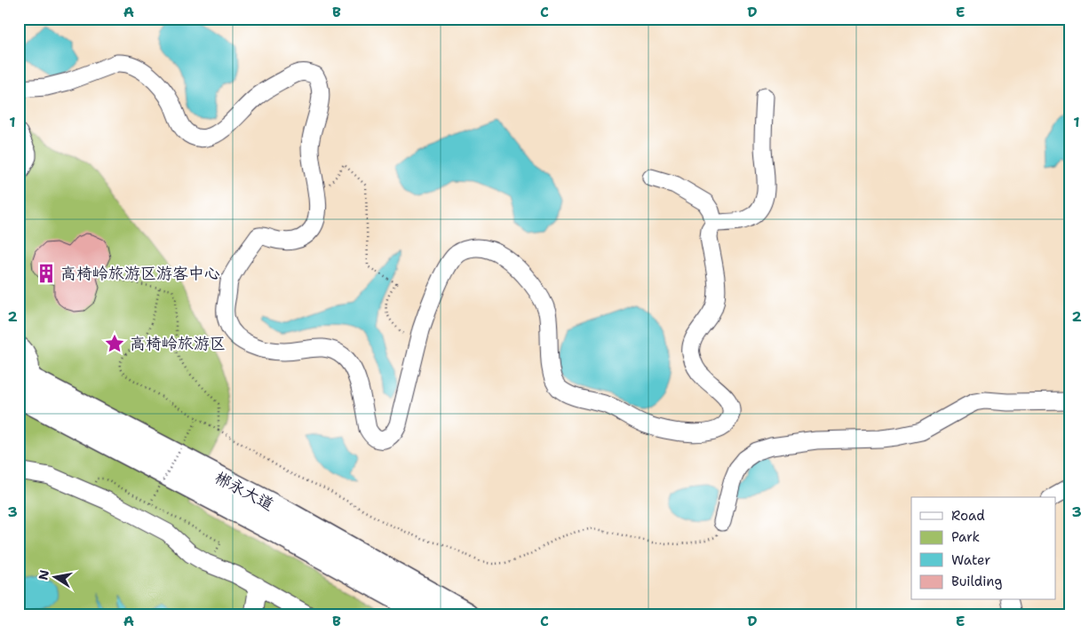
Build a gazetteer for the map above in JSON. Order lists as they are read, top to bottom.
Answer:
{
  "streets": {
    "highway": ["郴永大道"]
  },
  "places": {
    "building": ["高椅岭旅游区游客中心"],
    "place": ["高椅岭旅游区"]
  },
  "legend": [
    "Road",
    "Park",
    "Water",
    "Building"
  ],
  "north": "left",
  "grid": {
    "columns": [
      "A",
      "B",
      "C",
      "D",
      "E"
    ],
    "rows": ["1", "2", "3"]
  }
}
